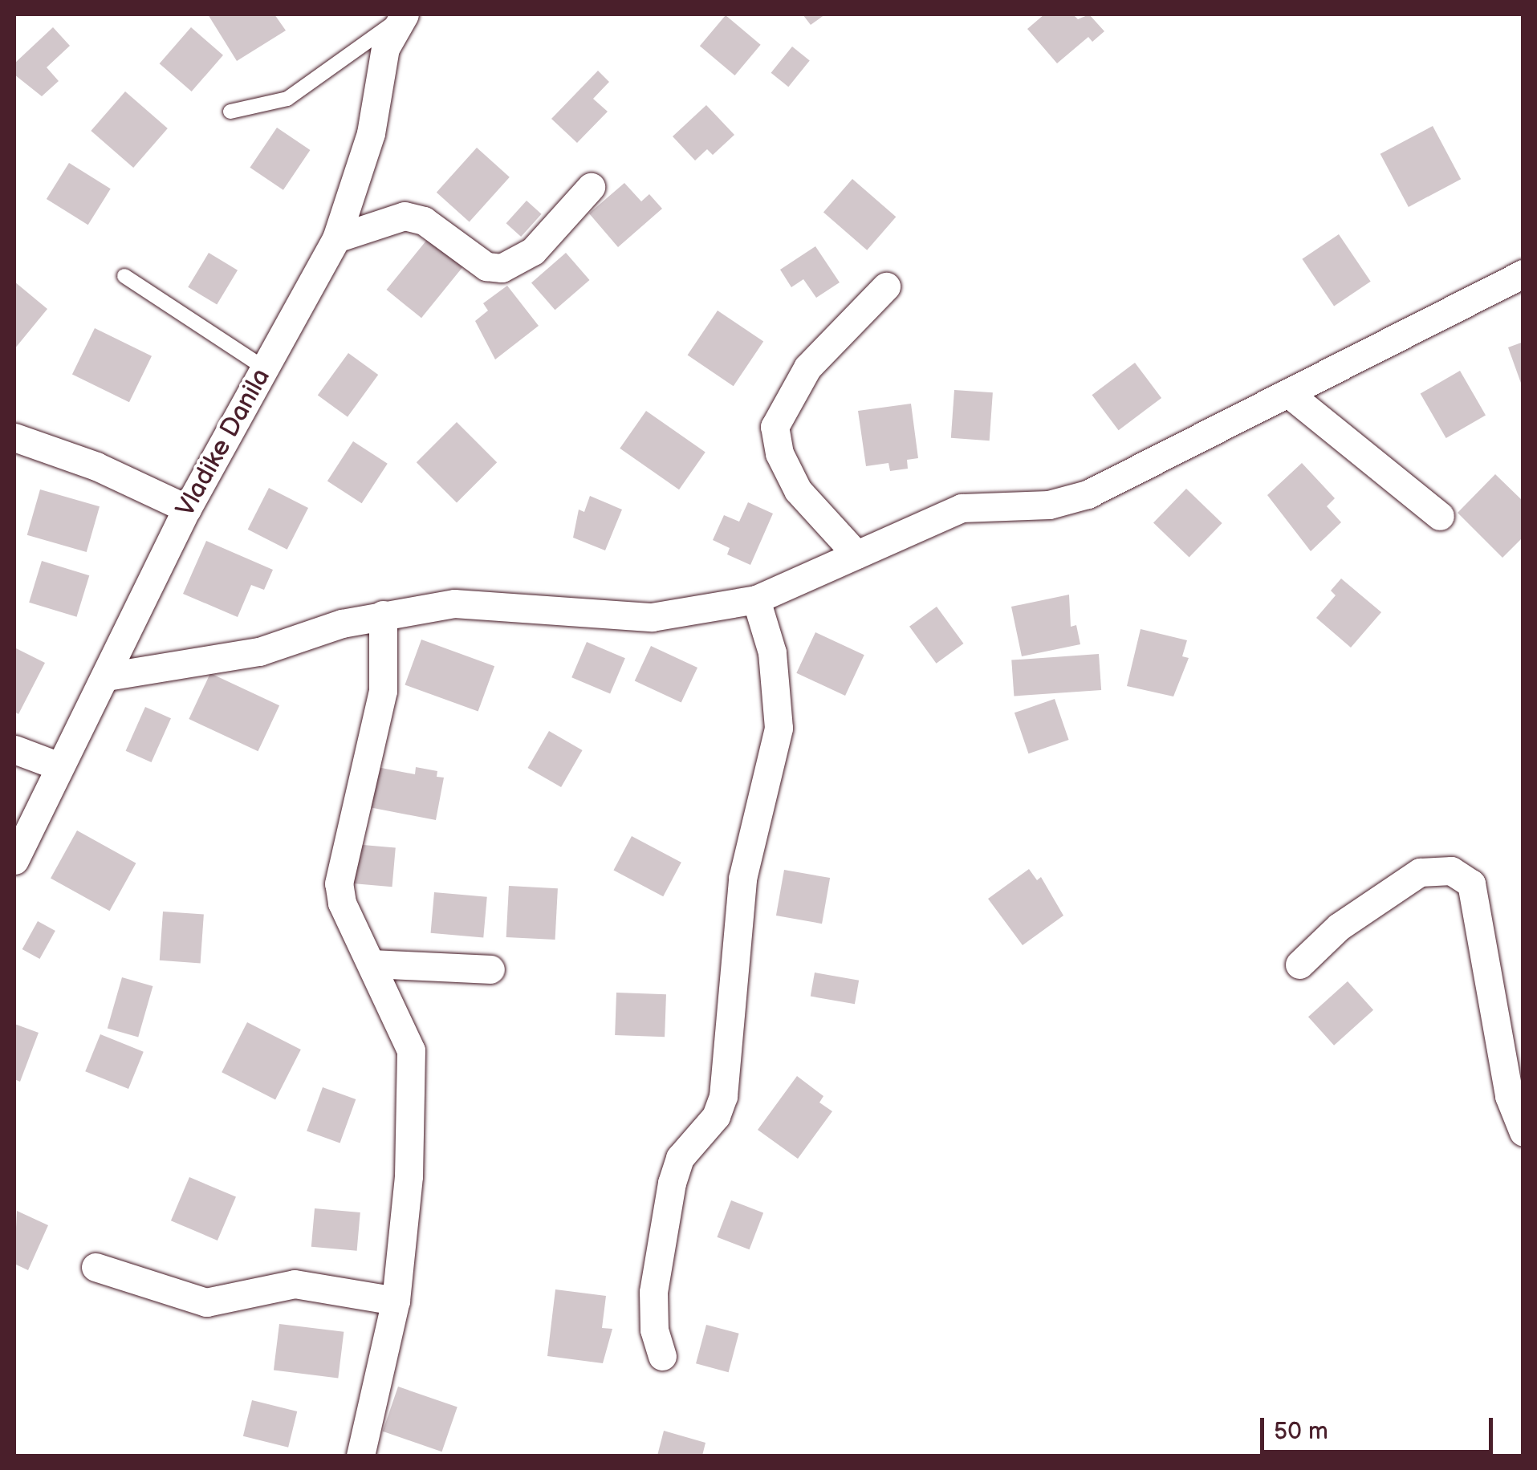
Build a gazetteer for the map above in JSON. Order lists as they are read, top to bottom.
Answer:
{
  "streets": {
    "street": ["Vladike Danila"]
  },
  "scale_bar": "50 m"
}
